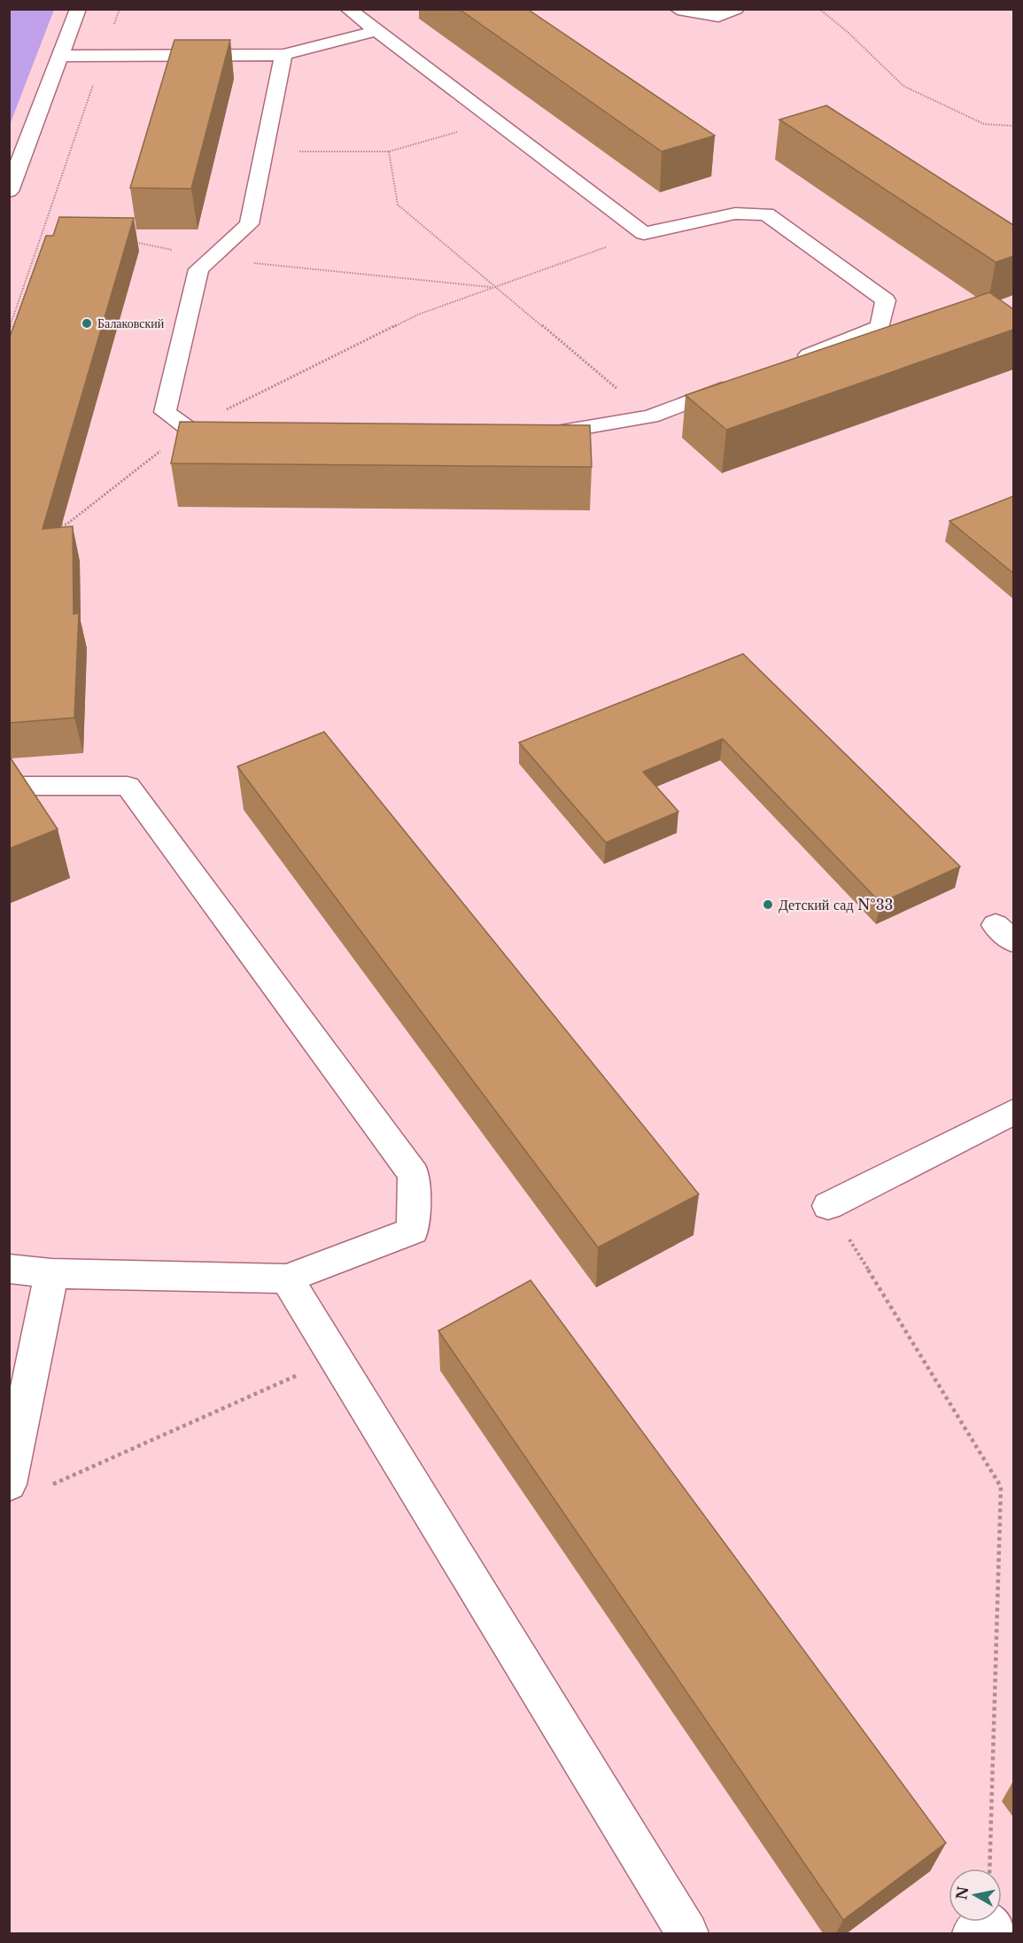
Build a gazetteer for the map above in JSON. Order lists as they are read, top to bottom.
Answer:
{
  "places": ["Балаковский", "Детский сад №33"],
  "north": "left"
}
